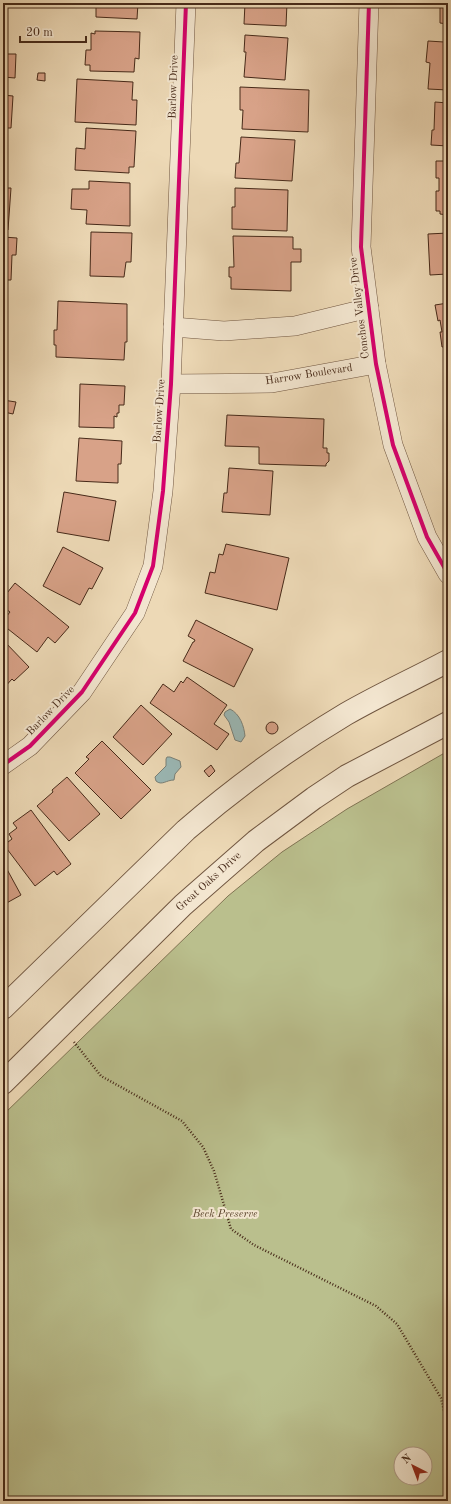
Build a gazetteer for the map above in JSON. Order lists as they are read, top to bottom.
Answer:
{
  "streets": {
    "street": [
      "Barlow Drive",
      "Conchos Valley Drive",
      "Harrow Boulevard",
      "Great Oaks Drive"
    ]
  },
  "crossings": [
    ["Barlow Drive", "Harrow Boulevard"],
    ["Conchos Valley Drive", "Harrow Boulevard"]
  ],
  "parks": ["Beck Preserve"],
  "scale_bar": "20 m",
  "north": "top left"
}
